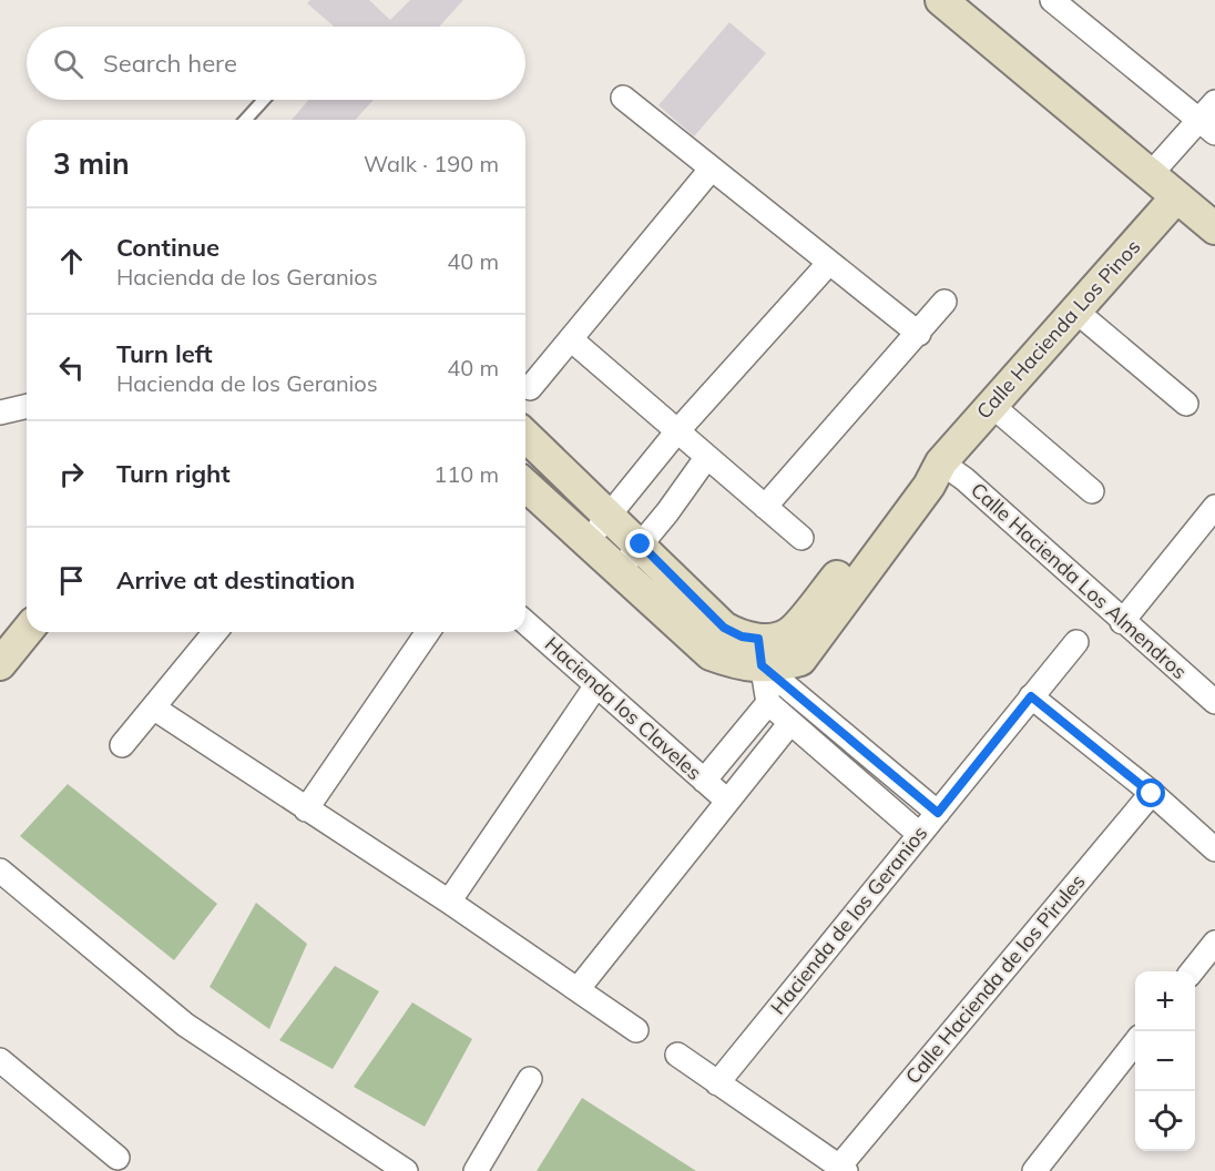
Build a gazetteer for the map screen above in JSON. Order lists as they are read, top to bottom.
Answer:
{
  "streets": {
    "main road": ["Calle Hacienda Los Pinos"],
    "street": [
      "Calle Hacienda Los Almendros",
      "Hacienda los Claveles",
      "Hacienda de los Geranios",
      "Calle Hacienda de los Pirules"
    ]
  },
  "crossings": [
    ["Calle Hacienda Los Pinos", "Calle Hacienda Los Almendros"]
  ],
  "page": {
    "search": "Search here",
    "heading": ["3 min", "Walk · 190 m"],
    "list": [
      ["Continue", "Hacienda de los Geranios", "40 m"],
      ["Turn left", "Hacienda de los Geranios", "40 m"],
      ["Turn right", "110 m"],
      "Arrive at destination"
    ],
    "map_buttons": ["+", "−"]
  }
}
